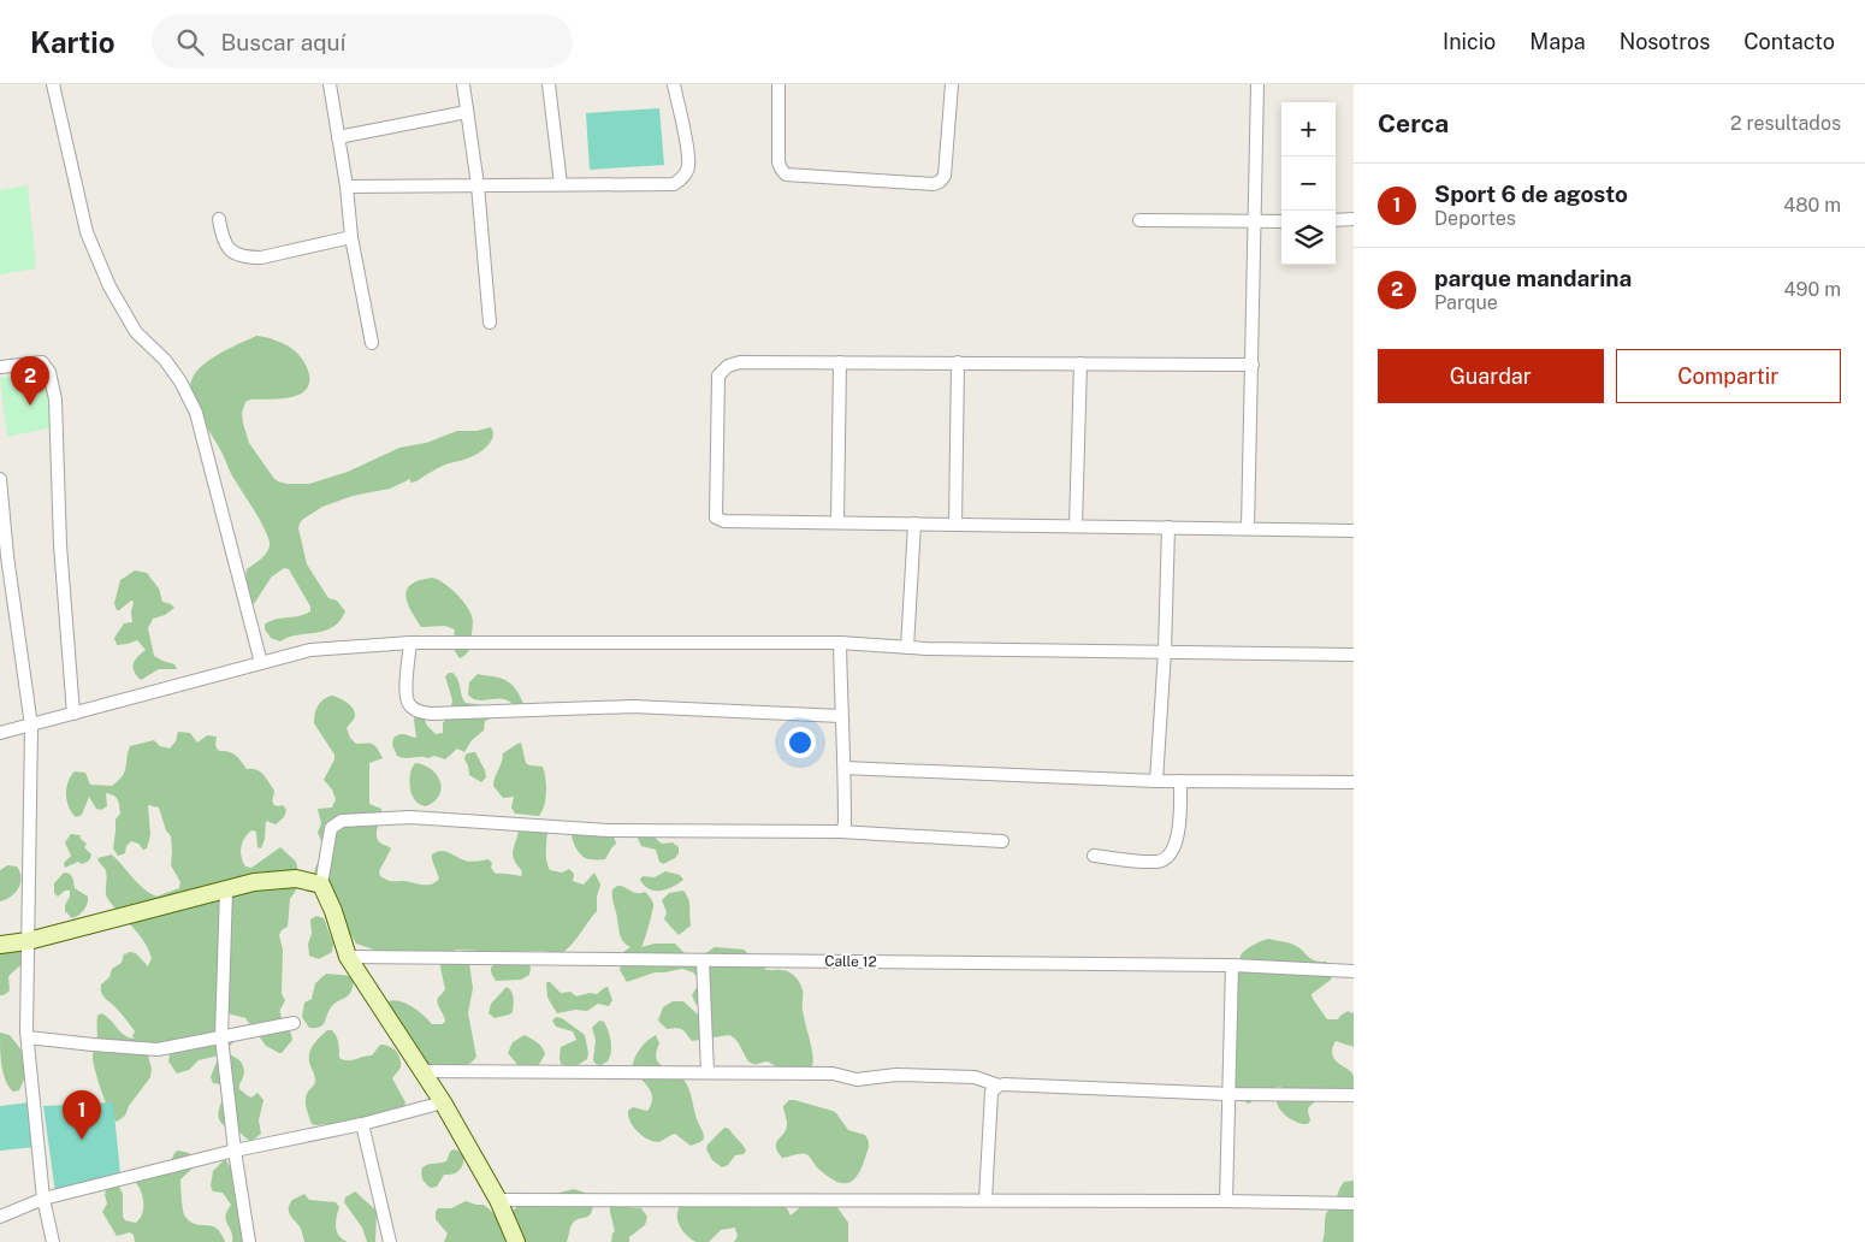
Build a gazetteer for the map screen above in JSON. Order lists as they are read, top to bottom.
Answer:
{
  "streets": {
    "street": ["Calle 12"]
  },
  "page": {
    "header": "Kartio",
    "search": "Buscar aquí",
    "nav": [
      "Inicio",
      "Mapa",
      "Nosotros",
      "Contacto"
    ],
    "heading": ["Cerca", "2 resultados"],
    "map_buttons": ["+", "−"],
    "list": [
      {
        "mark": "1",
        "name": "Sport 6 de agosto",
        "note": "Deportes",
        "value": "480 m"
      },
      {
        "mark": "2",
        "name": "parque mandarina",
        "note": "Parque",
        "value": "490 m"
      }
    ],
    "buttons": ["Guardar", "Compartir"],
    "pins": ["2", "1"]
  }
}
